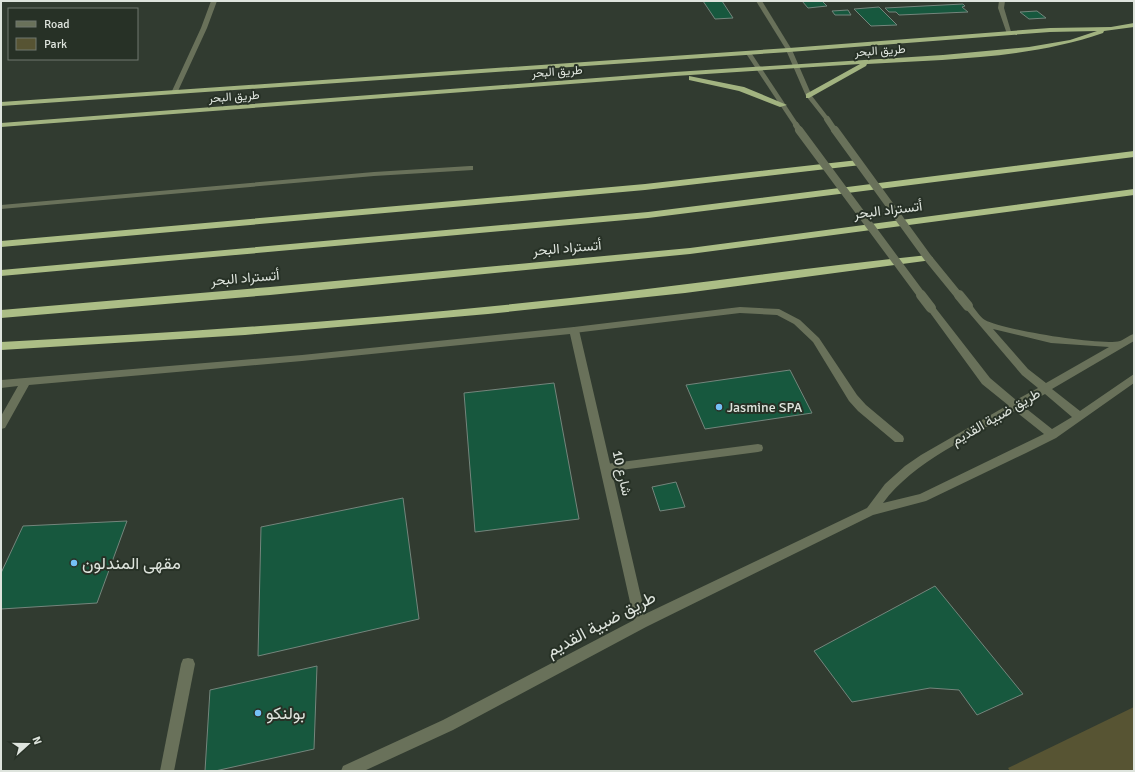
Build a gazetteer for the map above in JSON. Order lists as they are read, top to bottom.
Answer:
{
  "streets": {
    "highway": ["طريق البحر", "أتستراد البحر"],
    "street": ["طريق ضبية القديم", "شارع 10"]
  },
  "crossings": [
    ["طريق ضبية القديم", "شارع 10"]
  ],
  "places": ["Jasmine SPA", "مقهى المندلون", "بولنكو"],
  "legend": ["Road", "Park"],
  "north": "right"
}
